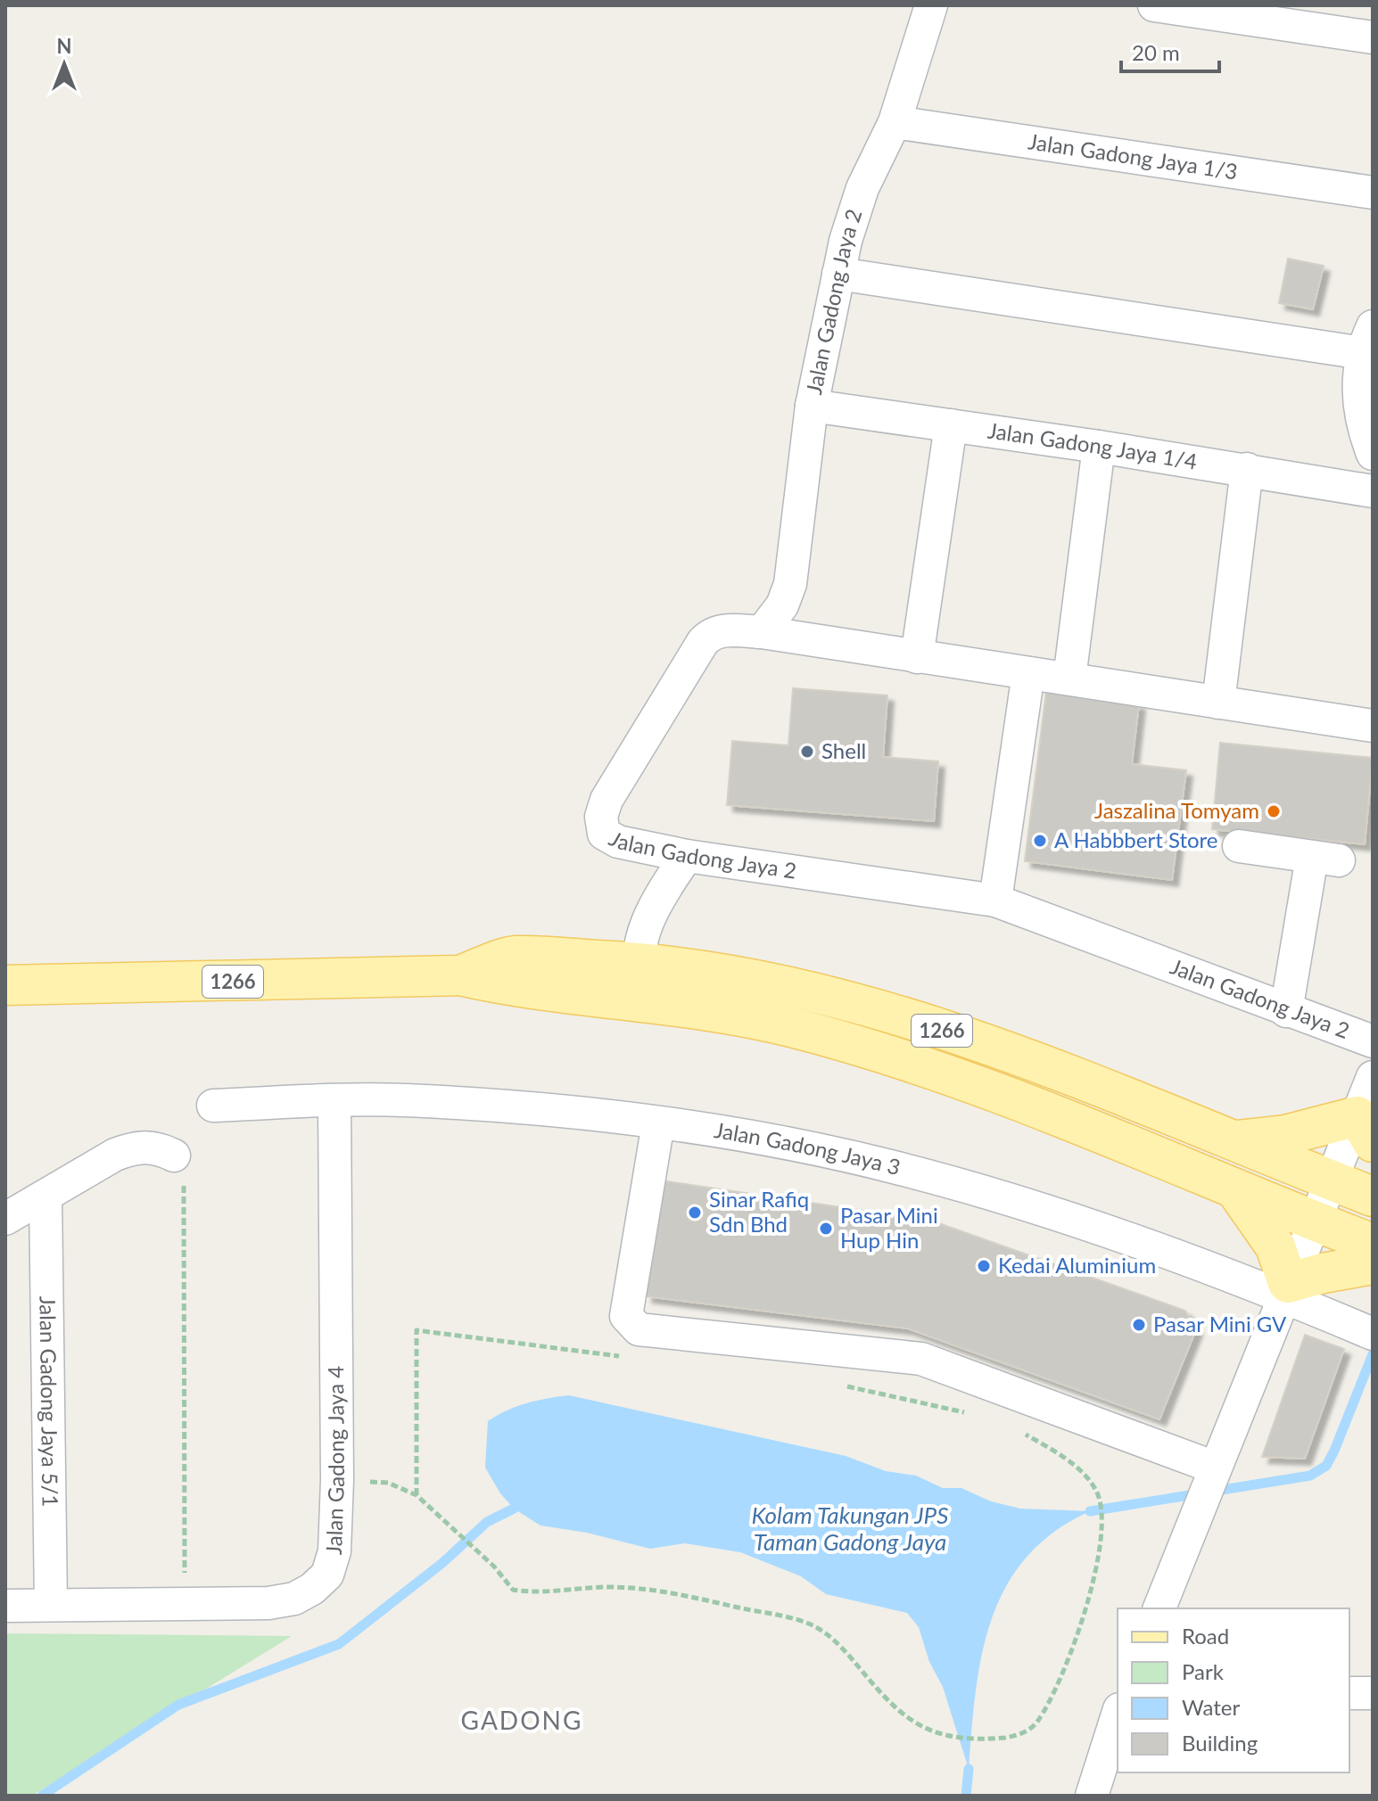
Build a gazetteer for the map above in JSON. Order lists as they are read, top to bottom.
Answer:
{
  "streets": {
    "main road": ["1266"],
    "street": [
      "Jalan Gadong Jaya 1/3",
      "Jalan Gadong Jaya 2",
      "Jalan Gadong Jaya 1/4",
      "Jalan Gadong Jaya 3",
      "Jalan Gadong Jaya 5/1",
      "Jalan Gadong Jaya 4"
    ]
  },
  "crossings": [
    ["Jalan Gadong Jaya 1/3", "Jalan Gadong Jaya 2"],
    ["Jalan Gadong Jaya 2", "Jalan Gadong Jaya 1/4"],
    ["Jalan Gadong Jaya 3", "Jalan Gadong Jaya 4"],
    ["Jalan Gadong Jaya 5/1", "Jalan Gadong Jaya 4"]
  ],
  "districts": ["GADONG"],
  "water": ["Kolam Takungan JPS Taman Gadong Jaya"],
  "places": [
    "Shell",
    "Jaszalina Tomyam",
    "A Habbbert Store",
    "Sinar Rafiq Sdn Bhd",
    "Pasar Mini Hup Hin",
    "Kedai Aluminium",
    "Pasar Mini GV"
  ],
  "legend": [
    "Road",
    "Park",
    "Water",
    "Building"
  ],
  "scale_bar": "20 m",
  "north": "top"
}
